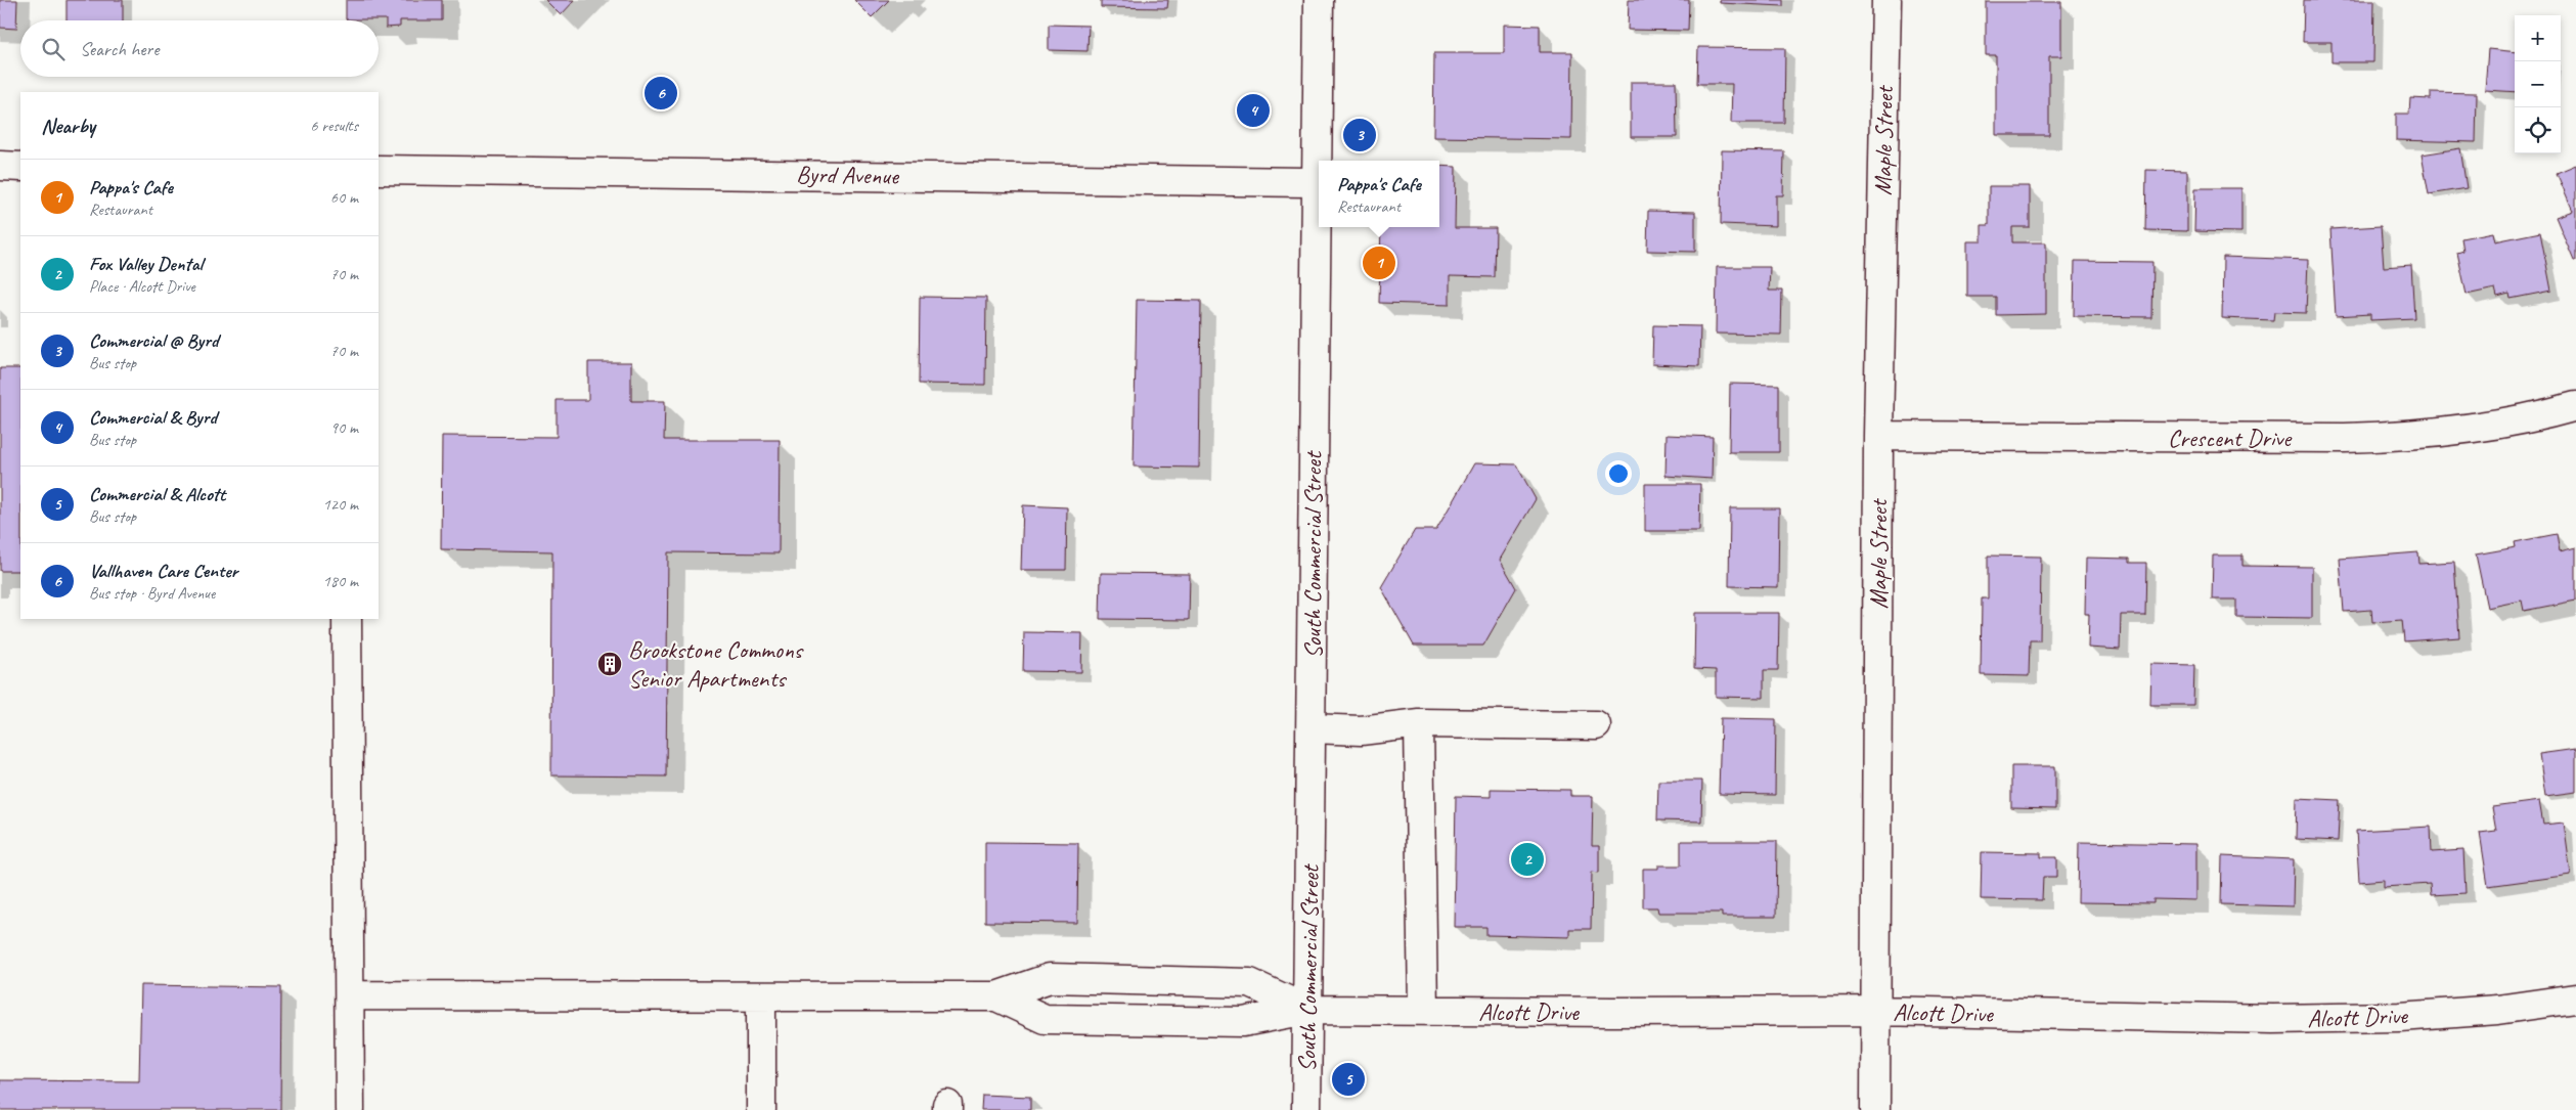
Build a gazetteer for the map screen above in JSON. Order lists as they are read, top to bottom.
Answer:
{
  "streets": {
    "street": [
      "Maple Street",
      "Byrd Avenue",
      "Crescent Drive",
      "South Commercial Street",
      "Alcott Drive"
    ]
  },
  "crossings": [
    ["Maple Street", "Crescent Drive"],
    ["Maple Street", "Alcott Drive"],
    ["Byrd Avenue", "South Commercial Street"],
    ["South Commercial Street", "Alcott Drive"]
  ],
  "places": {
    "building": ["Brookstone Commons Senior Apartments"]
  },
  "page": {
    "map_buttons": ["+", "−"],
    "search": "Search here",
    "pins": [
      "6",
      "4",
      "3",
      "1",
      "2",
      "5"
    ],
    "heading": ["Nearby", "6 results"],
    "list": [
      {
        "mark": "1",
        "name": "Pappa's Cafe",
        "note": "Restaurant",
        "value": "60 m"
      },
      {
        "mark": "2",
        "name": "Fox Valley Dental",
        "note": "Place · Alcott Drive",
        "value": "70 m"
      },
      {
        "mark": "3",
        "name": "Commercial @ Byrd",
        "note": "Bus stop",
        "value": "70 m"
      },
      {
        "mark": "4",
        "name": "Commercial & Byrd",
        "note": "Bus stop",
        "value": "90 m"
      },
      {
        "mark": "5",
        "name": "Commercial & Alcott",
        "note": "Bus stop",
        "value": "120 m"
      },
      {
        "mark": "6",
        "name": "Vallhaven Care Center",
        "note": "Bus stop · Byrd Avenue",
        "value": "180 m"
      }
    ],
    "popup": ["Pappa's Cafe", "Restaurant"]
  }
}
